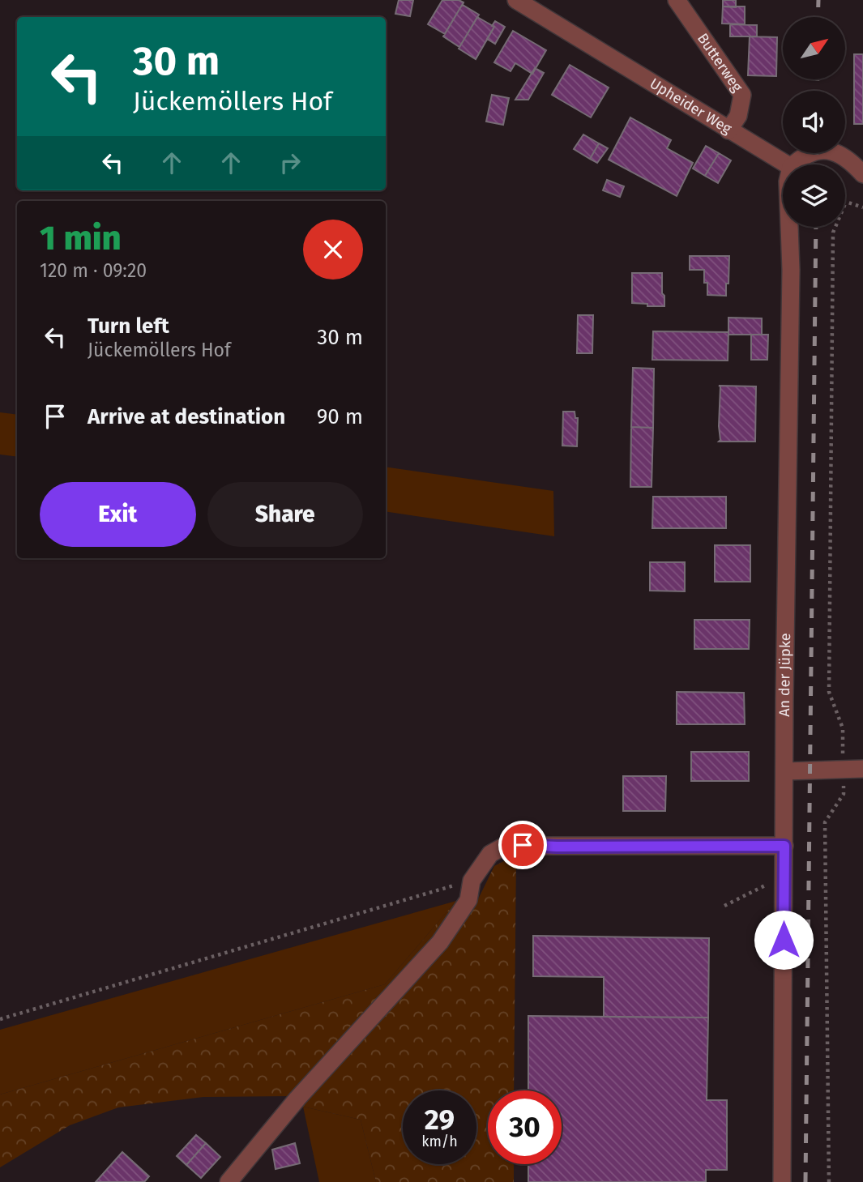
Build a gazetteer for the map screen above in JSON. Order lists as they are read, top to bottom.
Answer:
{
  "streets": {
    "street": ["Butterweg", "Upheider Weg", "An der Jüpke"]
  },
  "crossings": [
    ["Butterweg", "Upheider Weg"]
  ],
  "north": "top right",
  "page": {
    "turn": ["30 m", "Jückemöllers Hof"],
    "heading": ["1 min", "120 m · 09:20"],
    "list": [
      {
        "name": "Turn left",
        "note": "Jückemöllers Hof",
        "value": "30 m"
      },
      {
        "name": "Arrive at destination",
        "value": "90 m"
      }
    ],
    "buttons": ["Exit", "Share"],
    "speed": "29 km/h",
    "limit": "30"
  }
}
